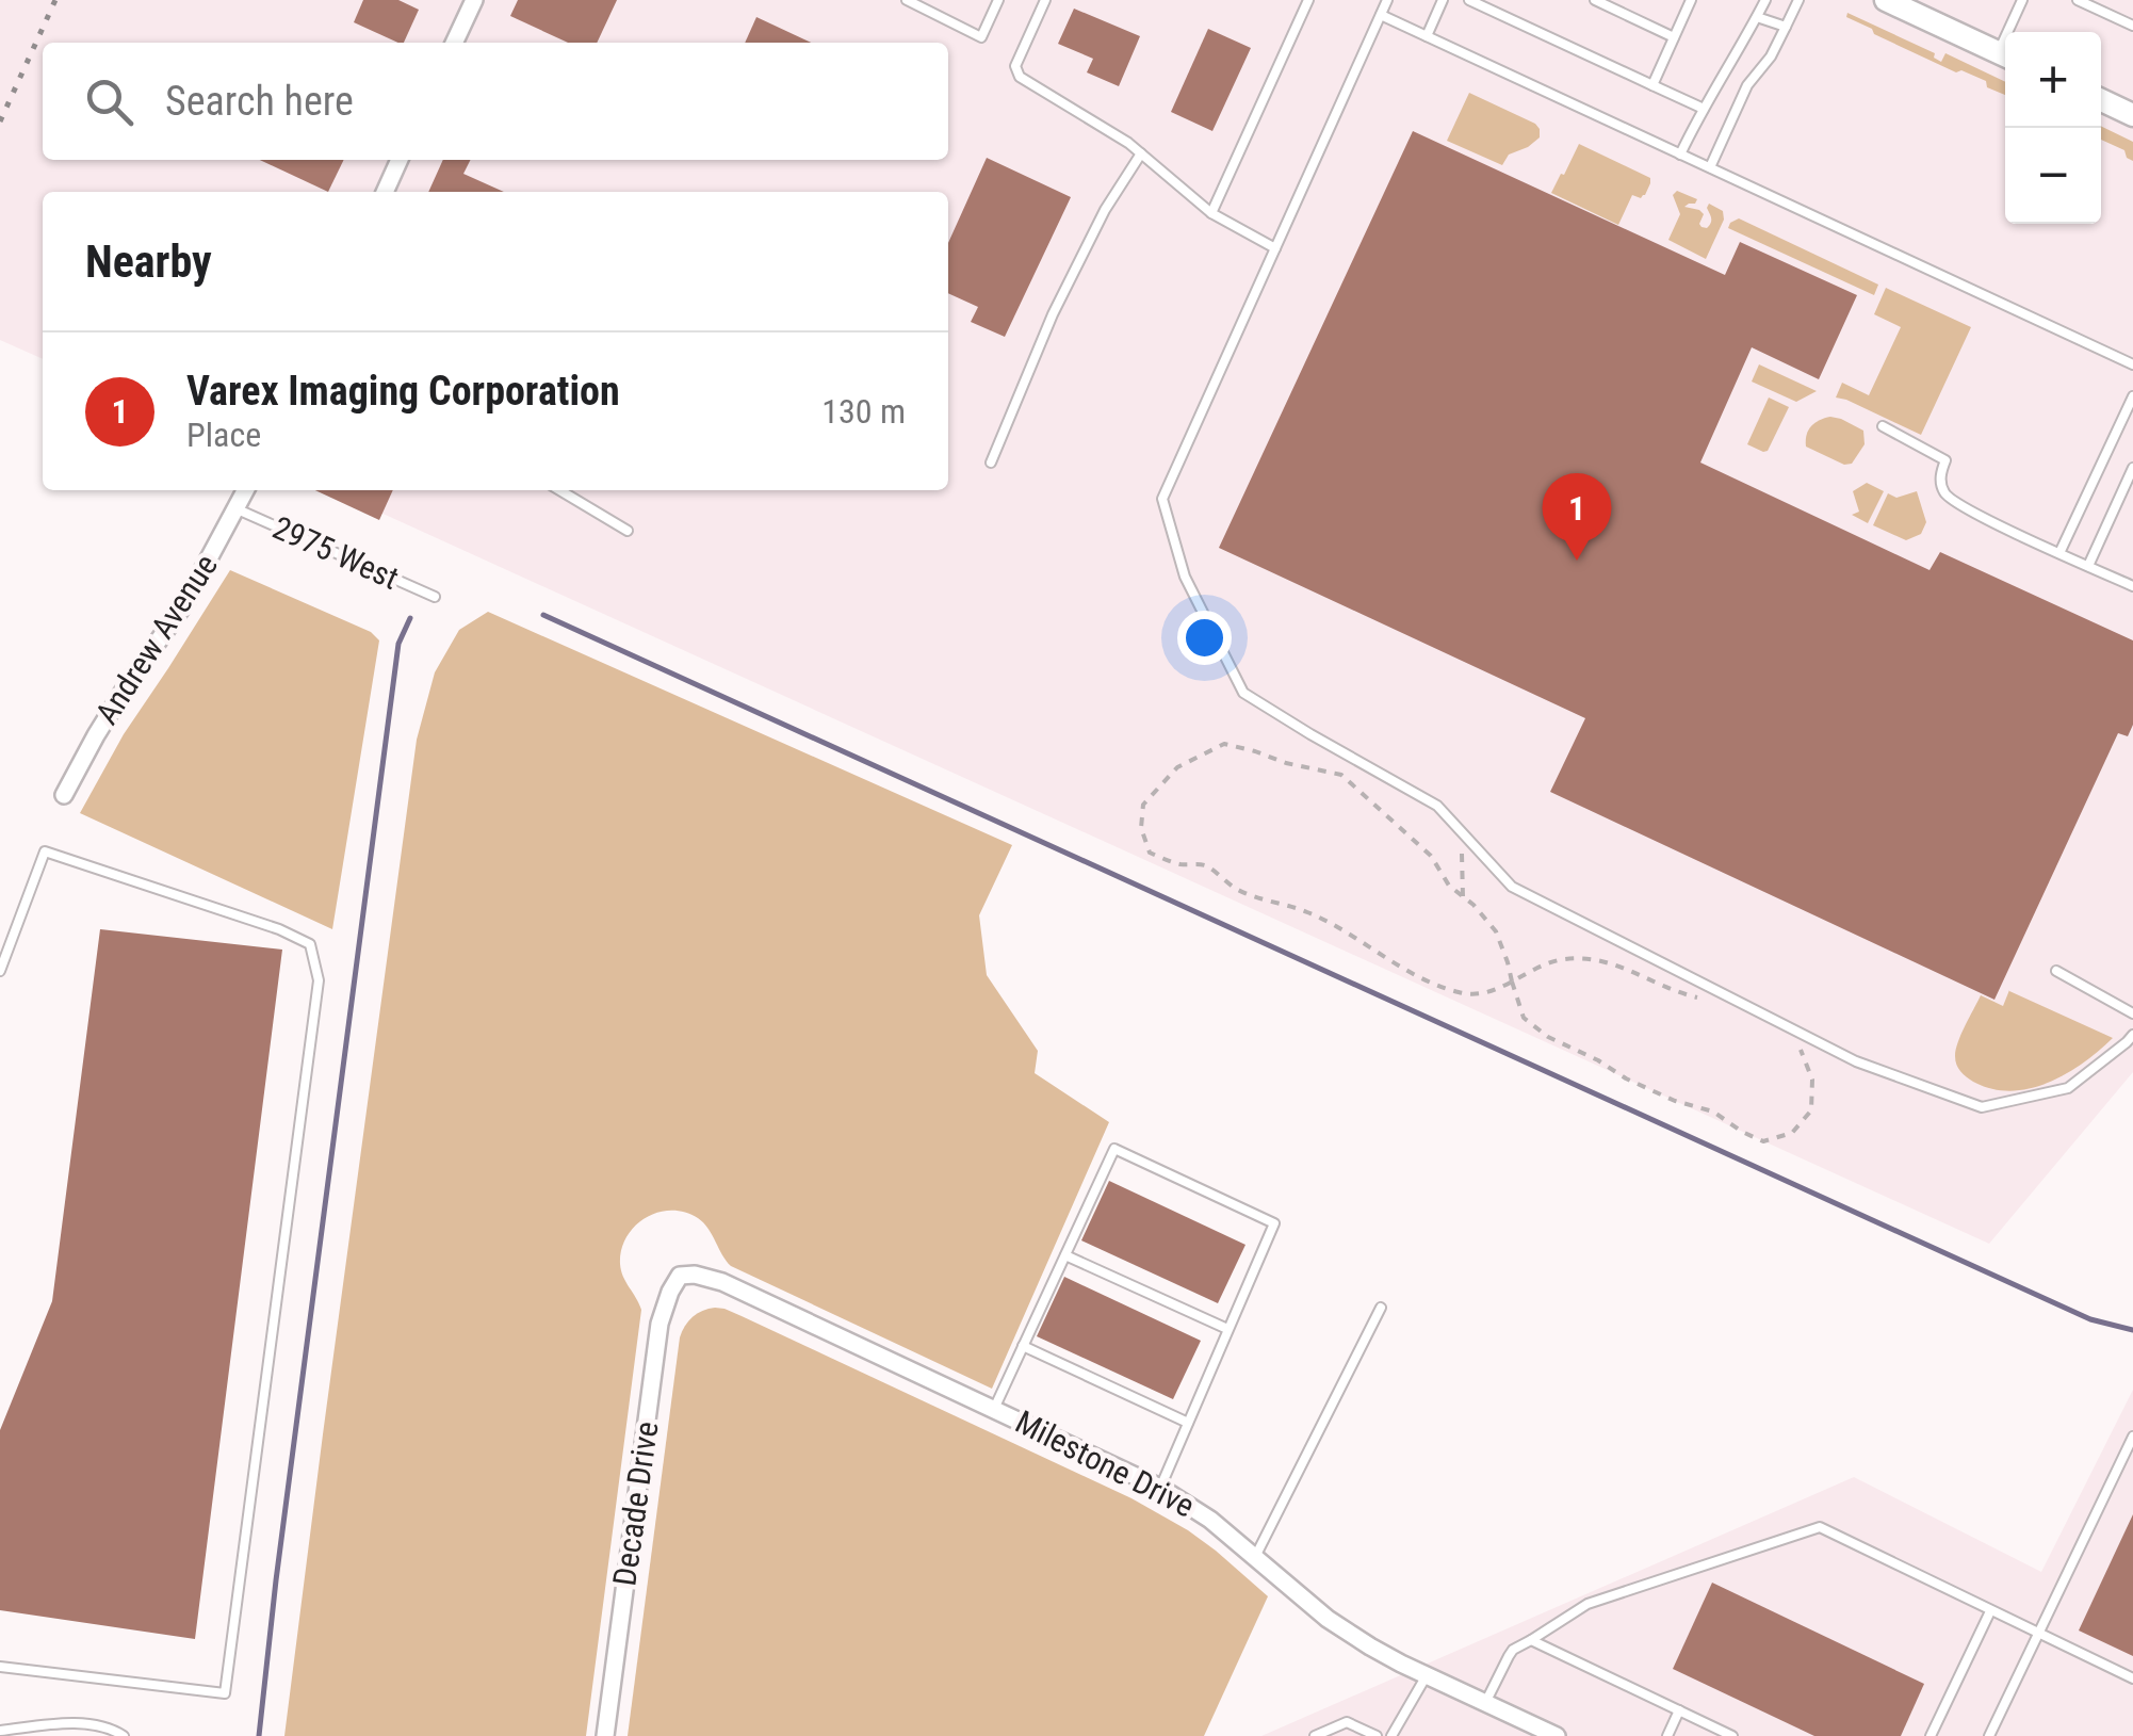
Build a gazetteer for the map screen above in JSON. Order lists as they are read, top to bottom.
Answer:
{
  "streets": {
    "street": ["Andrew Avenue", "Milestone Drive", "Decade Drive"],
    "lane": ["2975 West"]
  },
  "crossings": [
    ["2975 West", "Andrew Avenue"],
    ["Milestone Drive", "Decade Drive"]
  ],
  "page": {
    "map_buttons": ["+", "−"],
    "search": "Search here",
    "heading": "Nearby",
    "list": [
      {
        "mark": "1",
        "name": "Varex Imaging Corporation",
        "note": "Place",
        "value": "130 m"
      }
    ],
    "pins": "1"
  }
}
